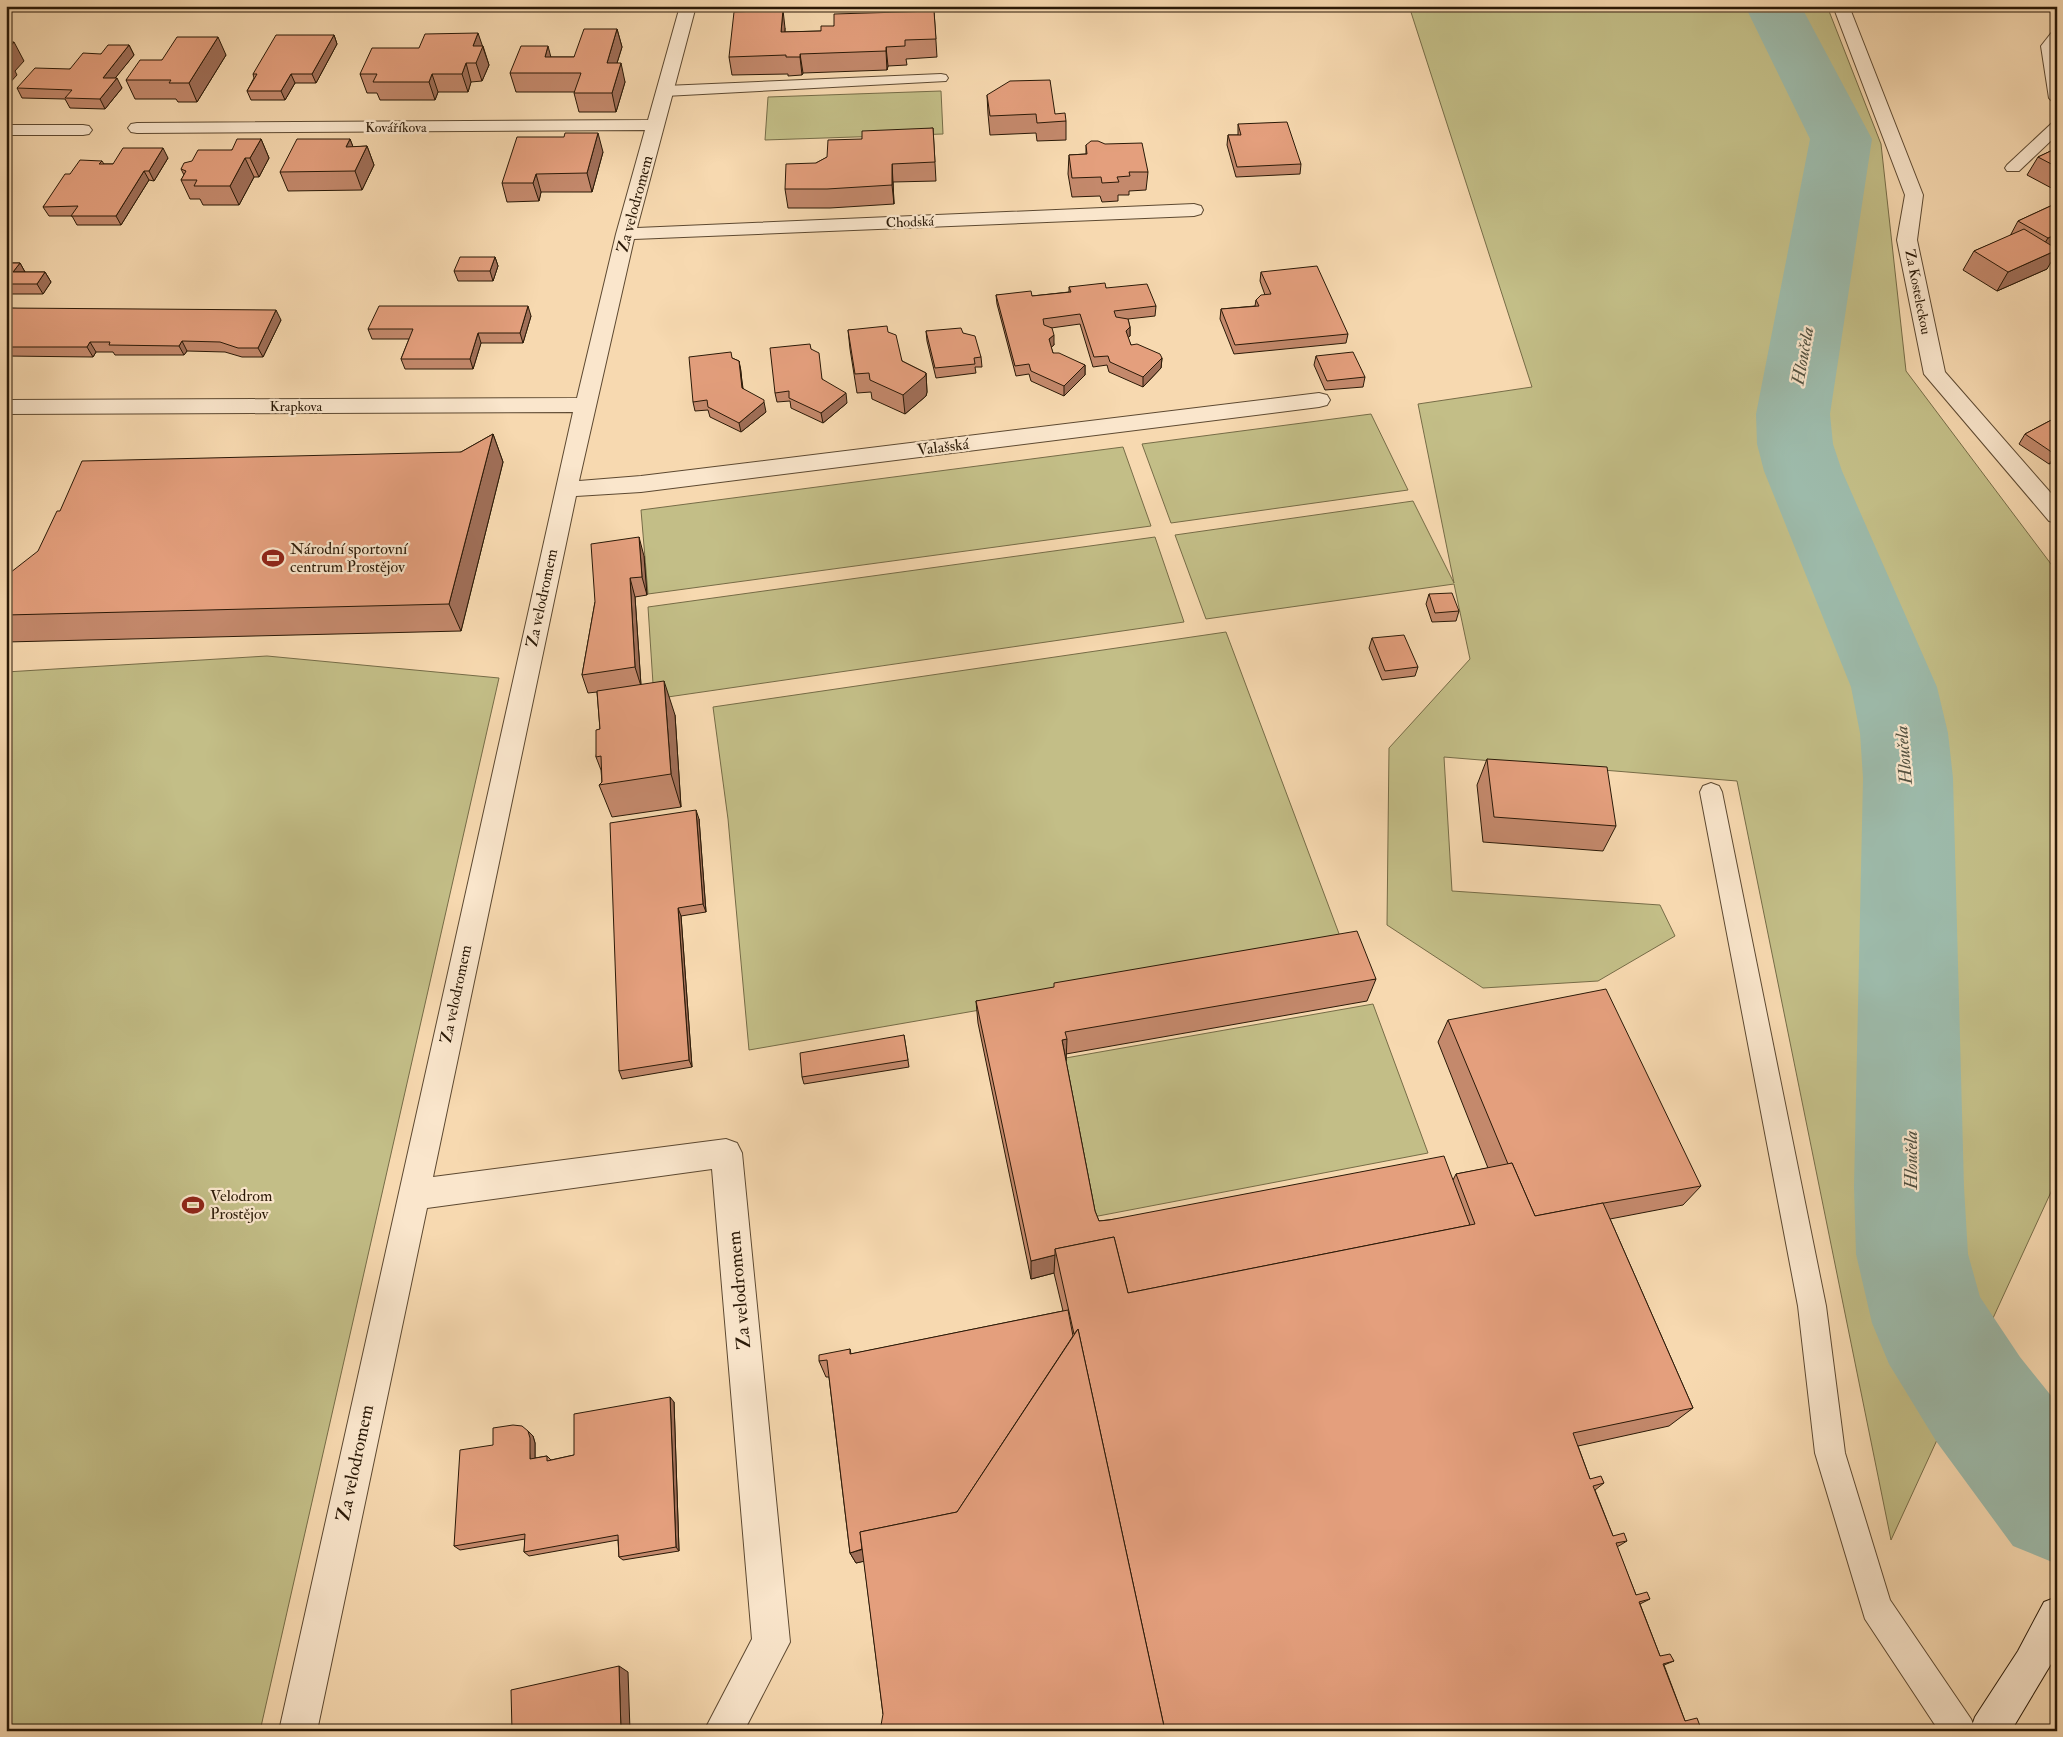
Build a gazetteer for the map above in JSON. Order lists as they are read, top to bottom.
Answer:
{
  "streets": {
    "street": [
      "Kováříkova",
      "Za velodromem",
      "Chodská",
      "Za Kosteleckou",
      "Krapkova",
      "Valašská"
    ]
  },
  "crossings": [
    ["Kováříkova", "Za velodromem"],
    ["Za velodromem", "Chodská"],
    ["Za velodromem", "Krapkova"],
    ["Za velodromem", "Valašská"]
  ],
  "water": ["Hloučela"],
  "places": {
    "sports": ["Národní sportovní centrum Prostějov", "Velodrom Prostějov"]
  }
}
